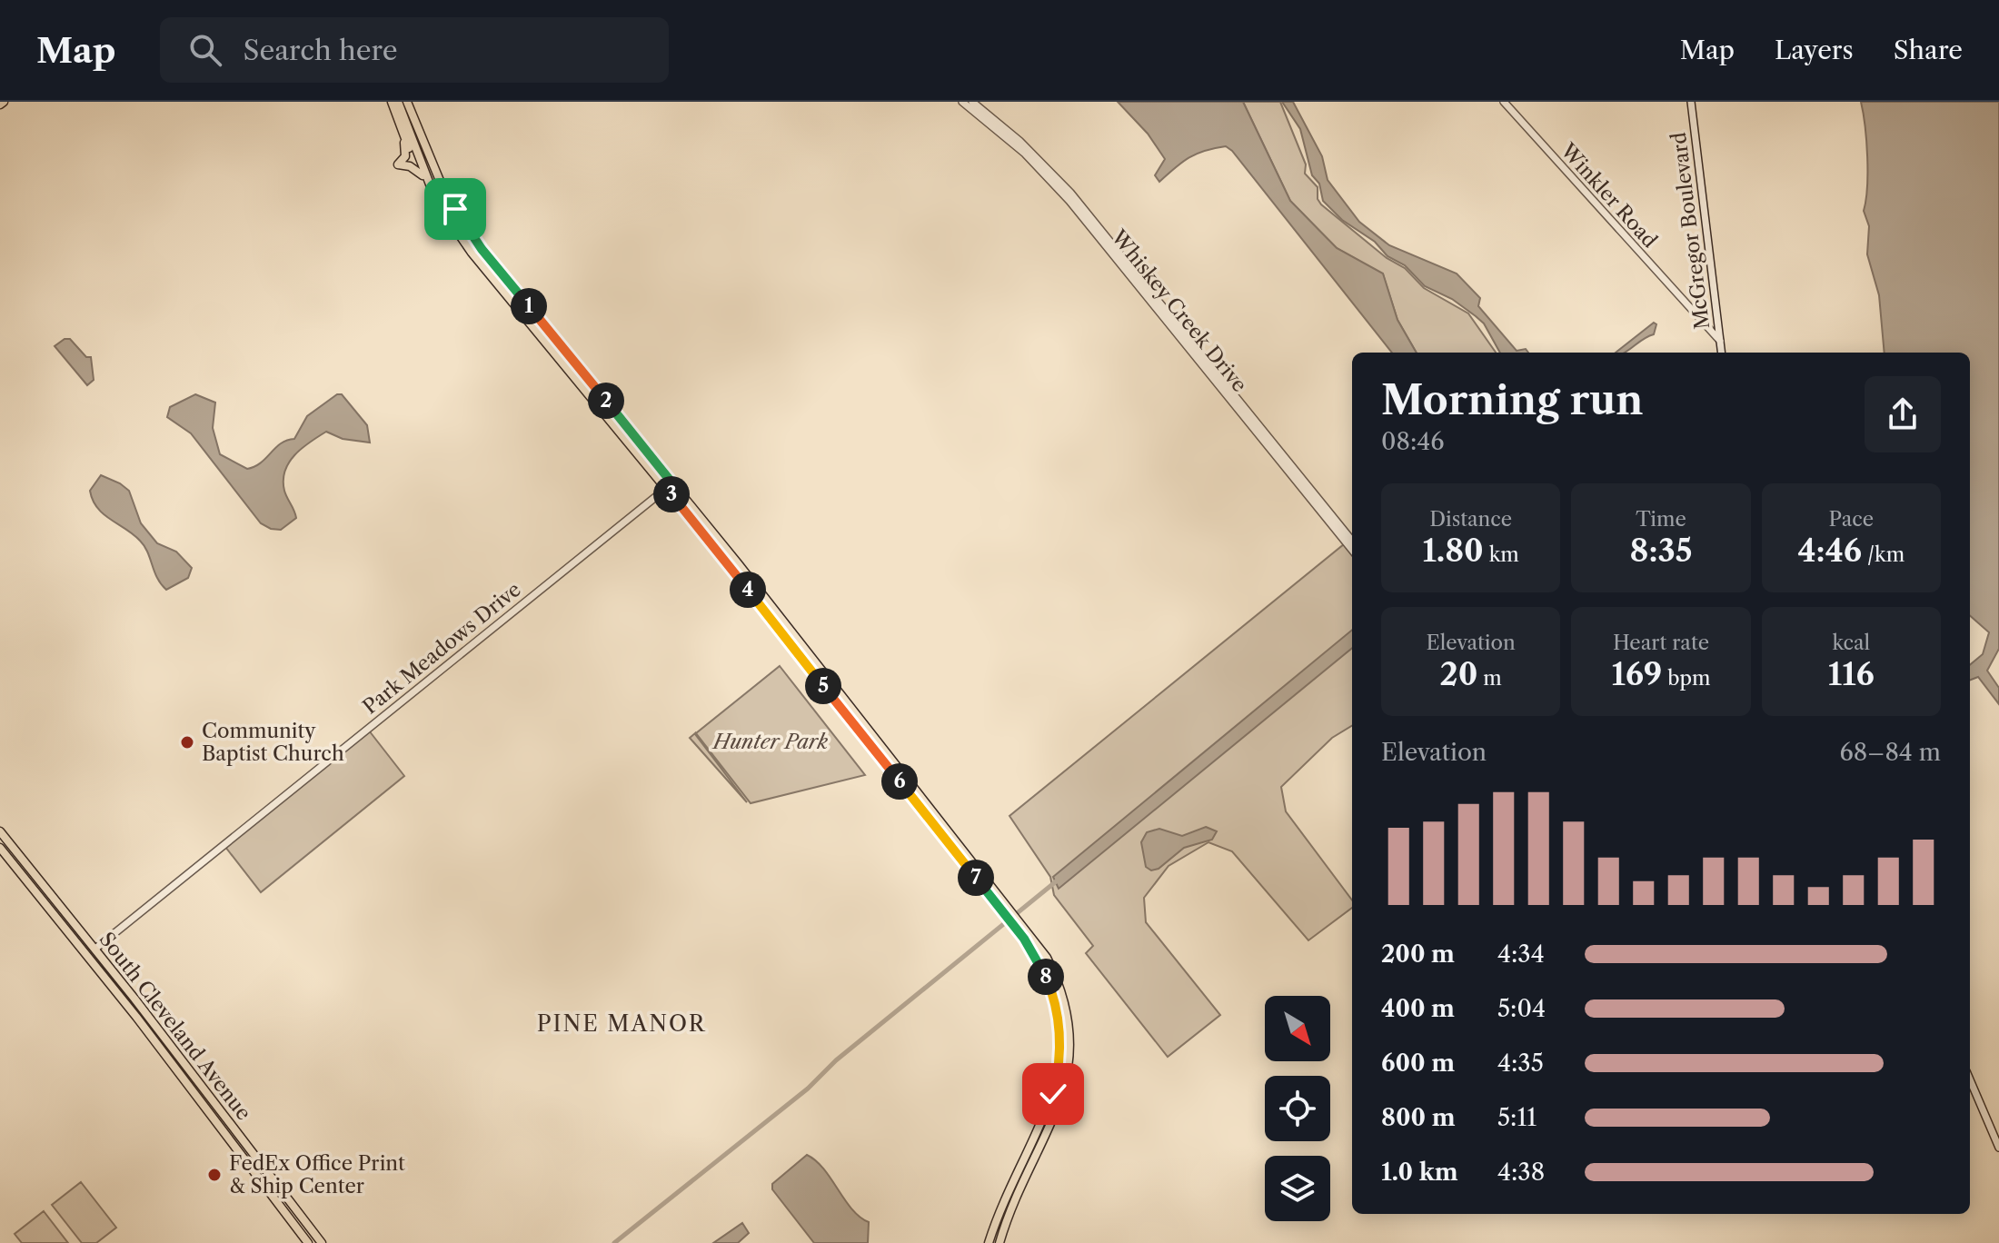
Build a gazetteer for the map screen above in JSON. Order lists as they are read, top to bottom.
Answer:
{
  "streets": {
    "main road": ["South Cleveland Avenue"],
    "street": [
      "Winkler Road",
      "McGregor Boulevard",
      "Whiskey Creek Drive",
      "Park Meadows Drive"
    ]
  },
  "crossings": [
    ["Winkler Road", "McGregor Boulevard"],
    ["Park Meadows Drive", "South Cleveland Avenue"]
  ],
  "districts": ["PINE MANOR"],
  "parks": ["Hunter Park"],
  "places": ["Community Baptist Church", "FedEx Office Print & Ship Center"],
  "north": "bottom right",
  "page": {
    "header": "Map",
    "search": "Search here",
    "nav": ["Map", "Layers", "Share"],
    "pins": [
      "1",
      "2",
      "3",
      "4",
      "5",
      "6",
      "7",
      "8"
    ],
    "heading": ["Morning run", "08:46"],
    "stats": [
      ["Distance", "1.80 km"],
      ["Time", "8:35"],
      ["Pace", "4:46 /km"],
      ["Elevation", "20 m"],
      ["Heart rate", "169 bpm"],
      ["kcal", "116"]
    ],
    "chart": ["Elevation", "68–84 m"],
    "list": [
      {
        "name": "200 m",
        "note": "4:34"
      },
      {
        "name": "400 m",
        "note": "5:04"
      },
      {
        "name": "600 m",
        "note": "4:35"
      },
      {
        "name": "800 m",
        "note": "5:11"
      },
      {
        "name": "1.0 km",
        "note": "4:38"
      }
    ]
  }
}
